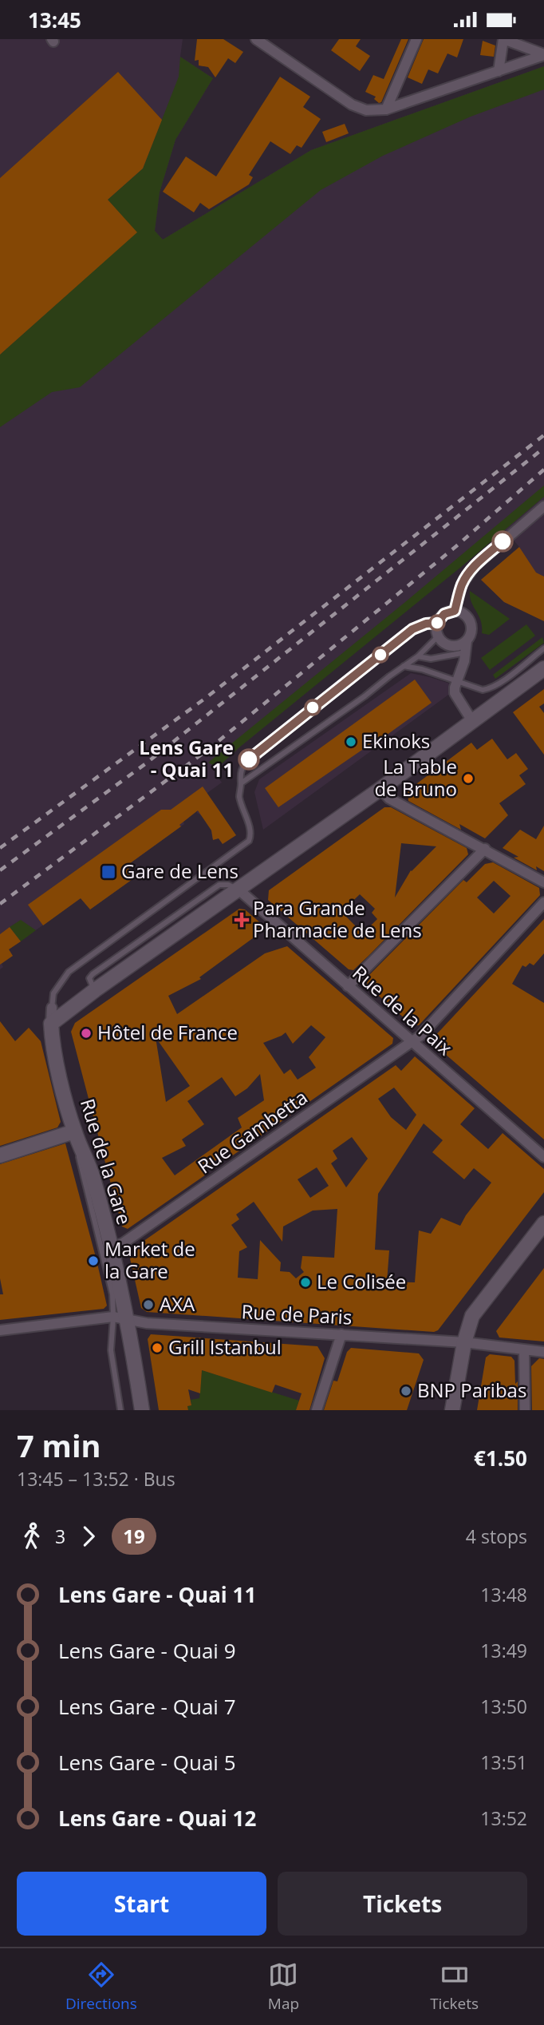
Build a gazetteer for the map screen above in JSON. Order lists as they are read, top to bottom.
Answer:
{
  "streets": {
    "street": [
      "Rue de la Paix",
      "Rue Gambetta",
      "Rue de la Gare",
      "Rue de Paris"
    ]
  },
  "crossings": [
    ["Rue de la Paix", "Rue Gambetta"],
    ["Rue Gambetta", "Rue de la Gare"],
    ["Rue de la Gare", "Rue de Paris"]
  ],
  "places": {
    "other": [
      "Ekinoks",
      "Lens Gare - Quai 11",
      "La Table de Bruno",
      "Hôtel de France",
      "Market de la Gare",
      "Le Colisée",
      "AXA",
      "Grill Istanbul",
      "BNP Paribas"
    ],
    "transit": ["Gare de Lens"],
    "health": ["Para Grande Pharmacie de Lens"]
  },
  "lines": ["bus line 19"],
  "page": {
    "status": "13:45",
    "heading": ["7 min", "13:45 – 13:52 · Bus", "€1.50"],
    "legs": ["3", "19", "4 stops"],
    "list": [
      {
        "name": "Lens Gare - Quai 11",
        "value": "13:48"
      },
      {
        "name": "Lens Gare - Quai 9",
        "value": "13:49"
      },
      {
        "name": "Lens Gare - Quai 7",
        "value": "13:50"
      },
      {
        "name": "Lens Gare - Quai 5",
        "value": "13:51"
      },
      {
        "name": "Lens Gare - Quai 12",
        "value": "13:52"
      }
    ],
    "buttons": ["Start", "Tickets"],
    "tabs": ["Directions", "Map", "Tickets"]
  }
}
